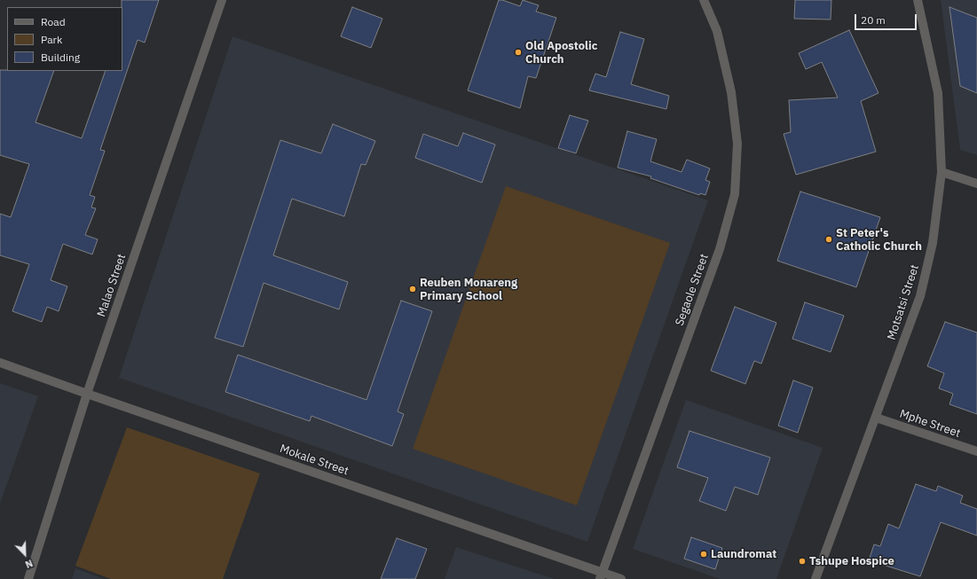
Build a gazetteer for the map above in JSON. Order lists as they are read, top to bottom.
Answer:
{
  "streets": {
    "street": [
      "Malao Street",
      "Segaole Street",
      "Motsatsi Street",
      "Mphe Street",
      "Mokale Street"
    ]
  },
  "crossings": [
    ["Malao Street", "Mokale Street"],
    ["Segaole Street", "Mokale Street"],
    ["Motsatsi Street", "Mphe Street"]
  ],
  "places": [
    "Old Apostolic Church",
    "St Peter's Catholic Church",
    "Reuben Monareng Primary School",
    "Laundromat",
    "Tshupe Hospice"
  ],
  "legend": ["Road", "Park", "Building"],
  "scale_bar": "20 m",
  "north": "bottom right"
}
